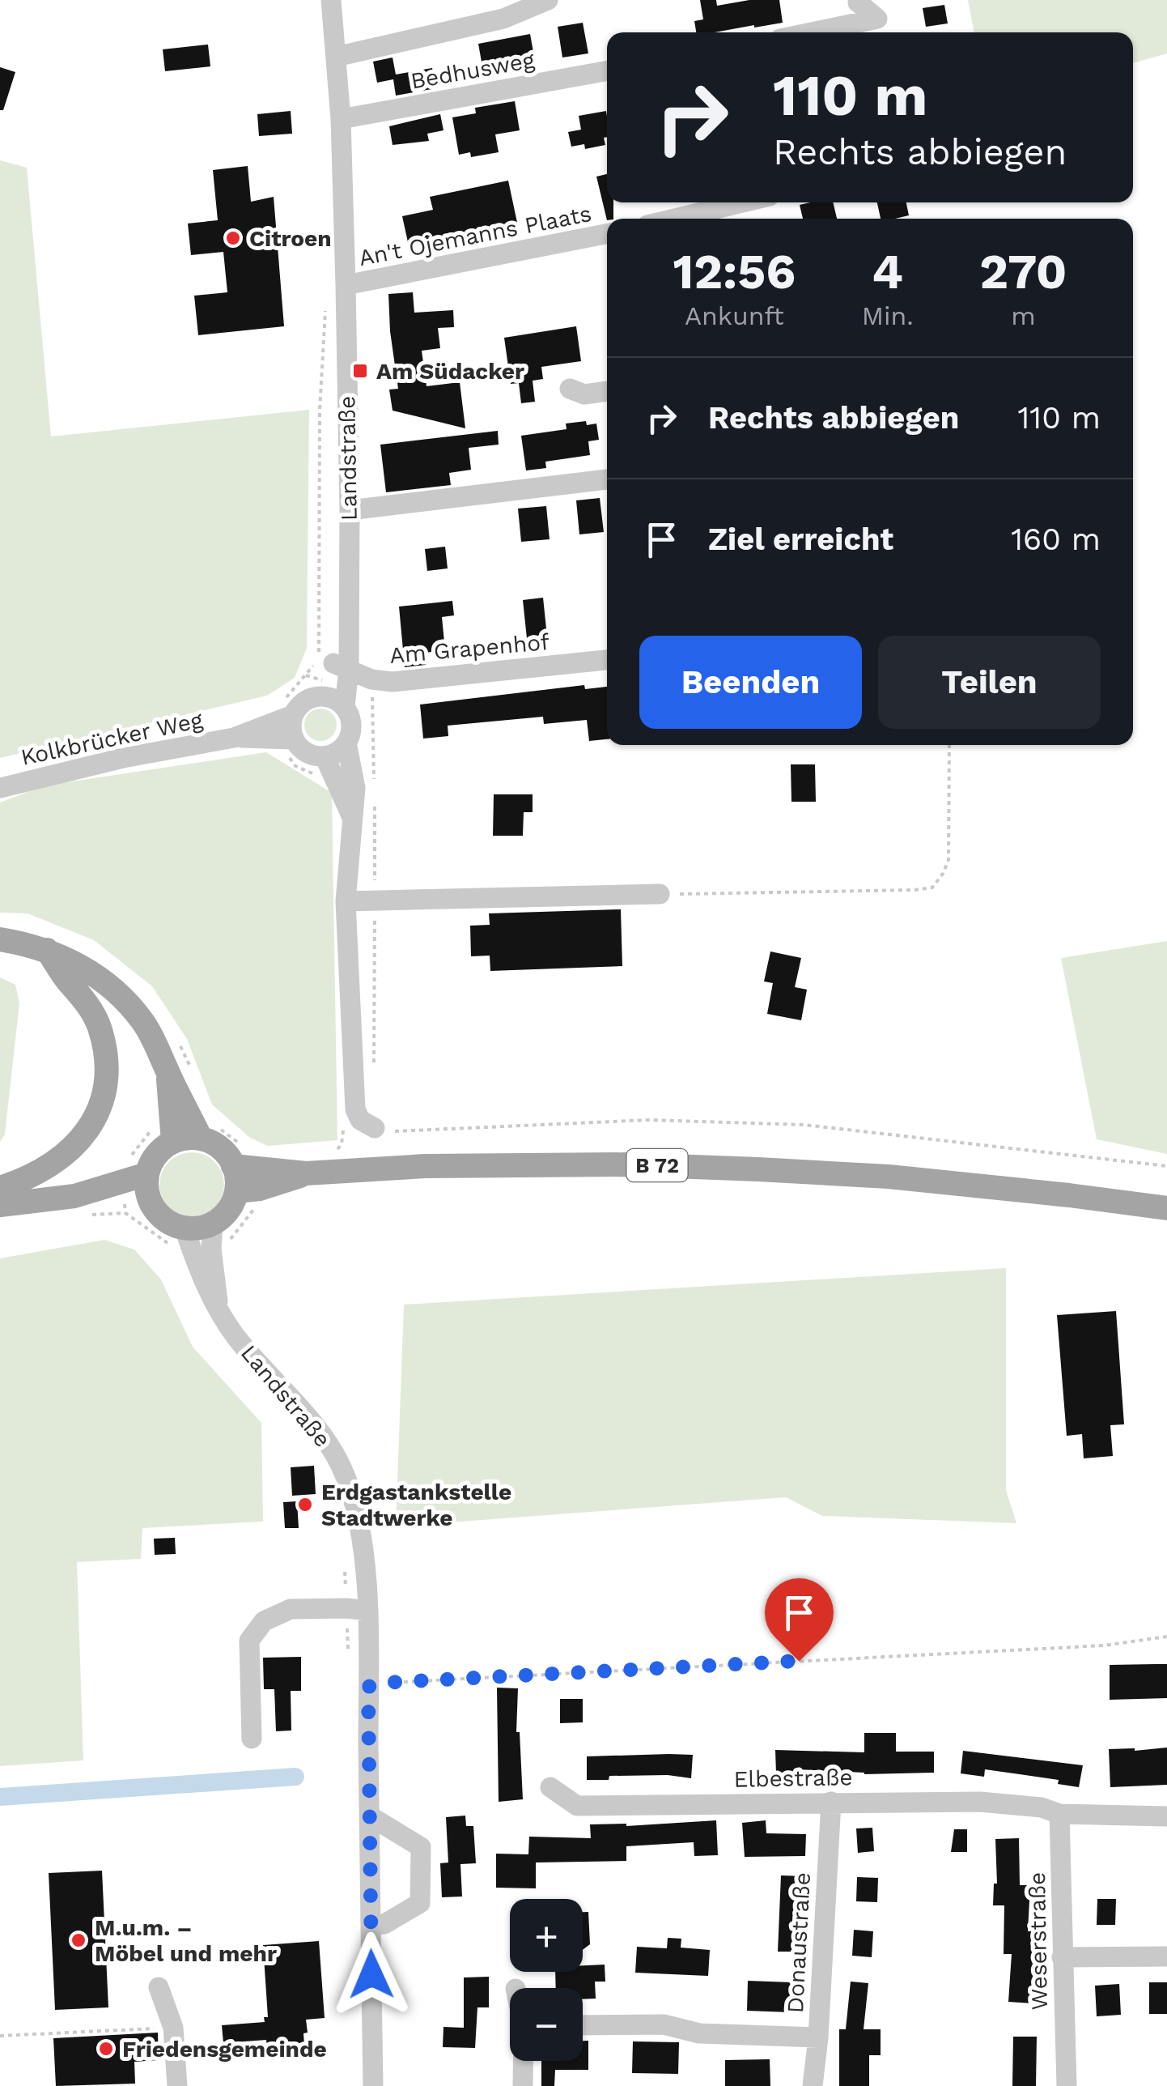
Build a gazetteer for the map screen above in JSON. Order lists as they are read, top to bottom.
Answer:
{
  "streets": {
    "main road": ["B 72"],
    "street": [
      "Bedhusweg",
      "An't Ojemanns Plaats",
      "Landstraße",
      "Am Grapenhof",
      "Kolkbrücker Weg",
      "Elbestraße",
      "Weserstraße",
      "Donaustraße"
    ]
  },
  "crossings": [
    ["Bedhusweg", "Landstraße"],
    ["An't Ojemanns Plaats", "Landstraße"],
    ["Landstraße", "Am Grapenhof"],
    ["Landstraße", "Kolkbrücker Weg"],
    ["Landstraße", "B 72"],
    ["Elbestraße", "Weserstraße"],
    ["Elbestraße", "Donaustraße"]
  ],
  "places": {
    "other": [
      "Citroen",
      "Erdgastankstelle Stadtwerke",
      "M.u.m. – Möbel und mehr",
      "Friedensgemeinde"
    ],
    "transit": ["Am Südacker"]
  },
  "page": {
    "turn": ["110 m", "Rechts abbiegen"],
    "eta": [
      "12:56",
      "Ankunft",
      "4",
      "Min.",
      "270",
      "m"
    ],
    "list": [
      {
        "name": "Rechts abbiegen",
        "value": "110 m"
      },
      {
        "name": "Ziel erreicht",
        "value": "160 m"
      }
    ],
    "buttons": ["Beenden", "Teilen"],
    "map_buttons": ["+", "−"]
  }
}
